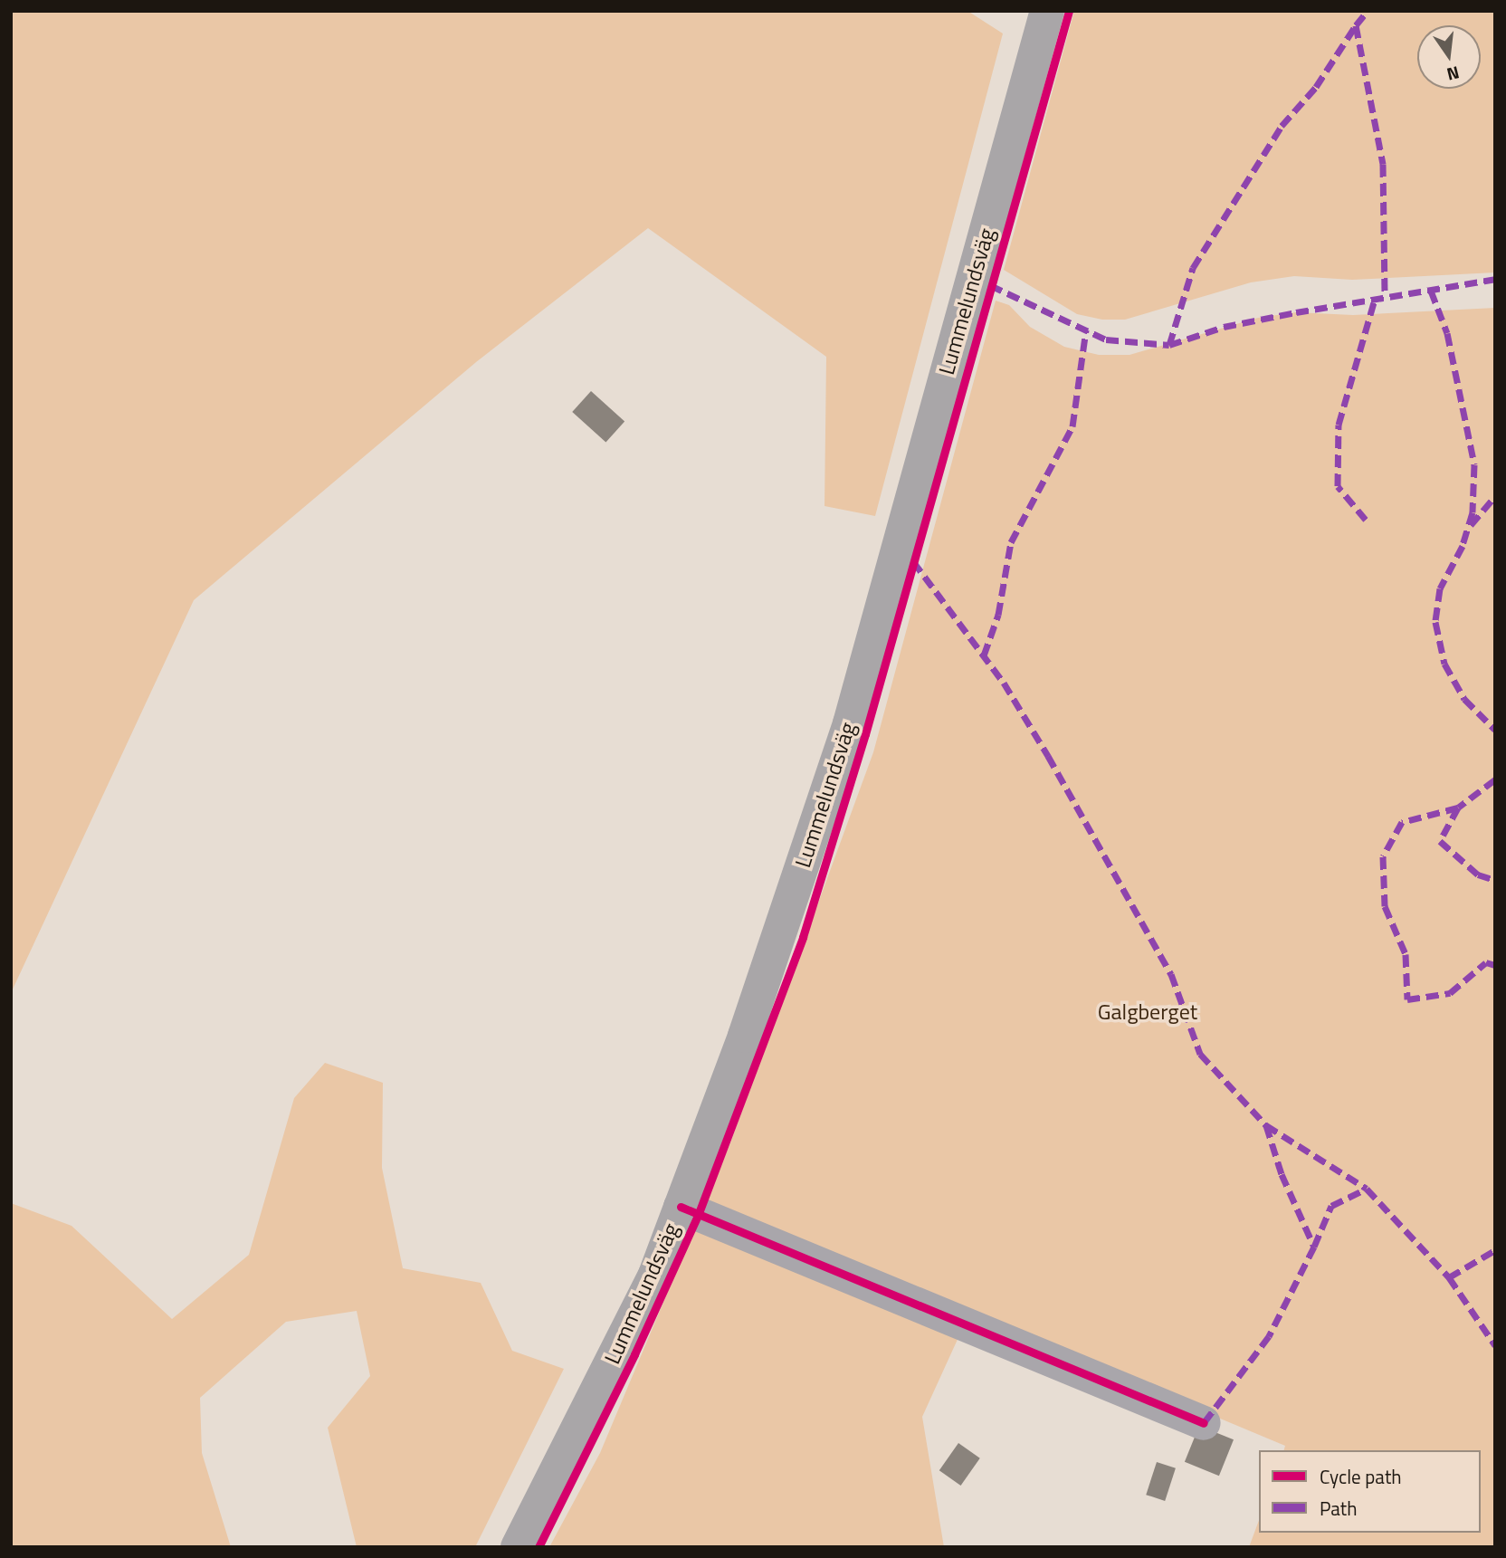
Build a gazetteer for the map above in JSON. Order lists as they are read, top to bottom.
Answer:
{
  "streets": {
    "main road": ["Lummelundsväg"]
  },
  "parks": ["Galgberget"],
  "legend": ["Cycle path", "Path"],
  "north": "bottom"
}
